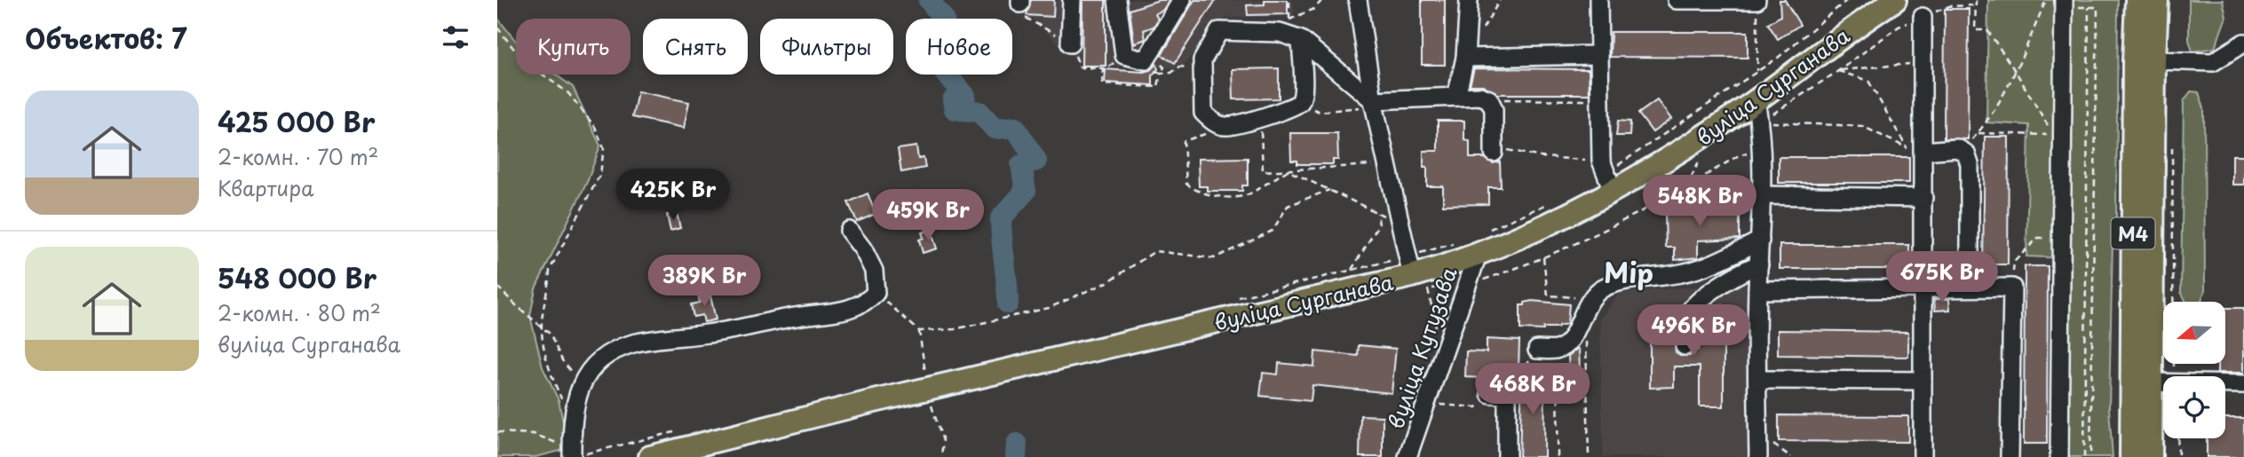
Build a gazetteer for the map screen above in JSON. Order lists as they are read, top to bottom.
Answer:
{
  "streets": {
    "main road": ["вуліца Сурганава", "М4"],
    "street": ["вуліца Кутузава"]
  },
  "crossings": [
    ["вуліца Сурганава", "вуліца Кутузава"]
  ],
  "districts": ["Мір"],
  "north": "left",
  "page": {
    "heading": "Объектов: 7",
    "chip": [
      "Купить",
      "Снять",
      "Фильтры",
      "Новое"
    ],
    "list": [
      {
        "name": "425 000 Br",
        "note": "2-комн. · 70 m² · Квартира"
      },
      {
        "name": "548 000 Br",
        "note": "2-комн. · 80 m² · вуліца Сурганава"
      }
    ],
    "price": [
      "425K Br",
      "548K Br",
      "459K Br",
      "675K Br",
      "389K Br",
      "496K Br",
      "468K Br"
    ]
  }
}
